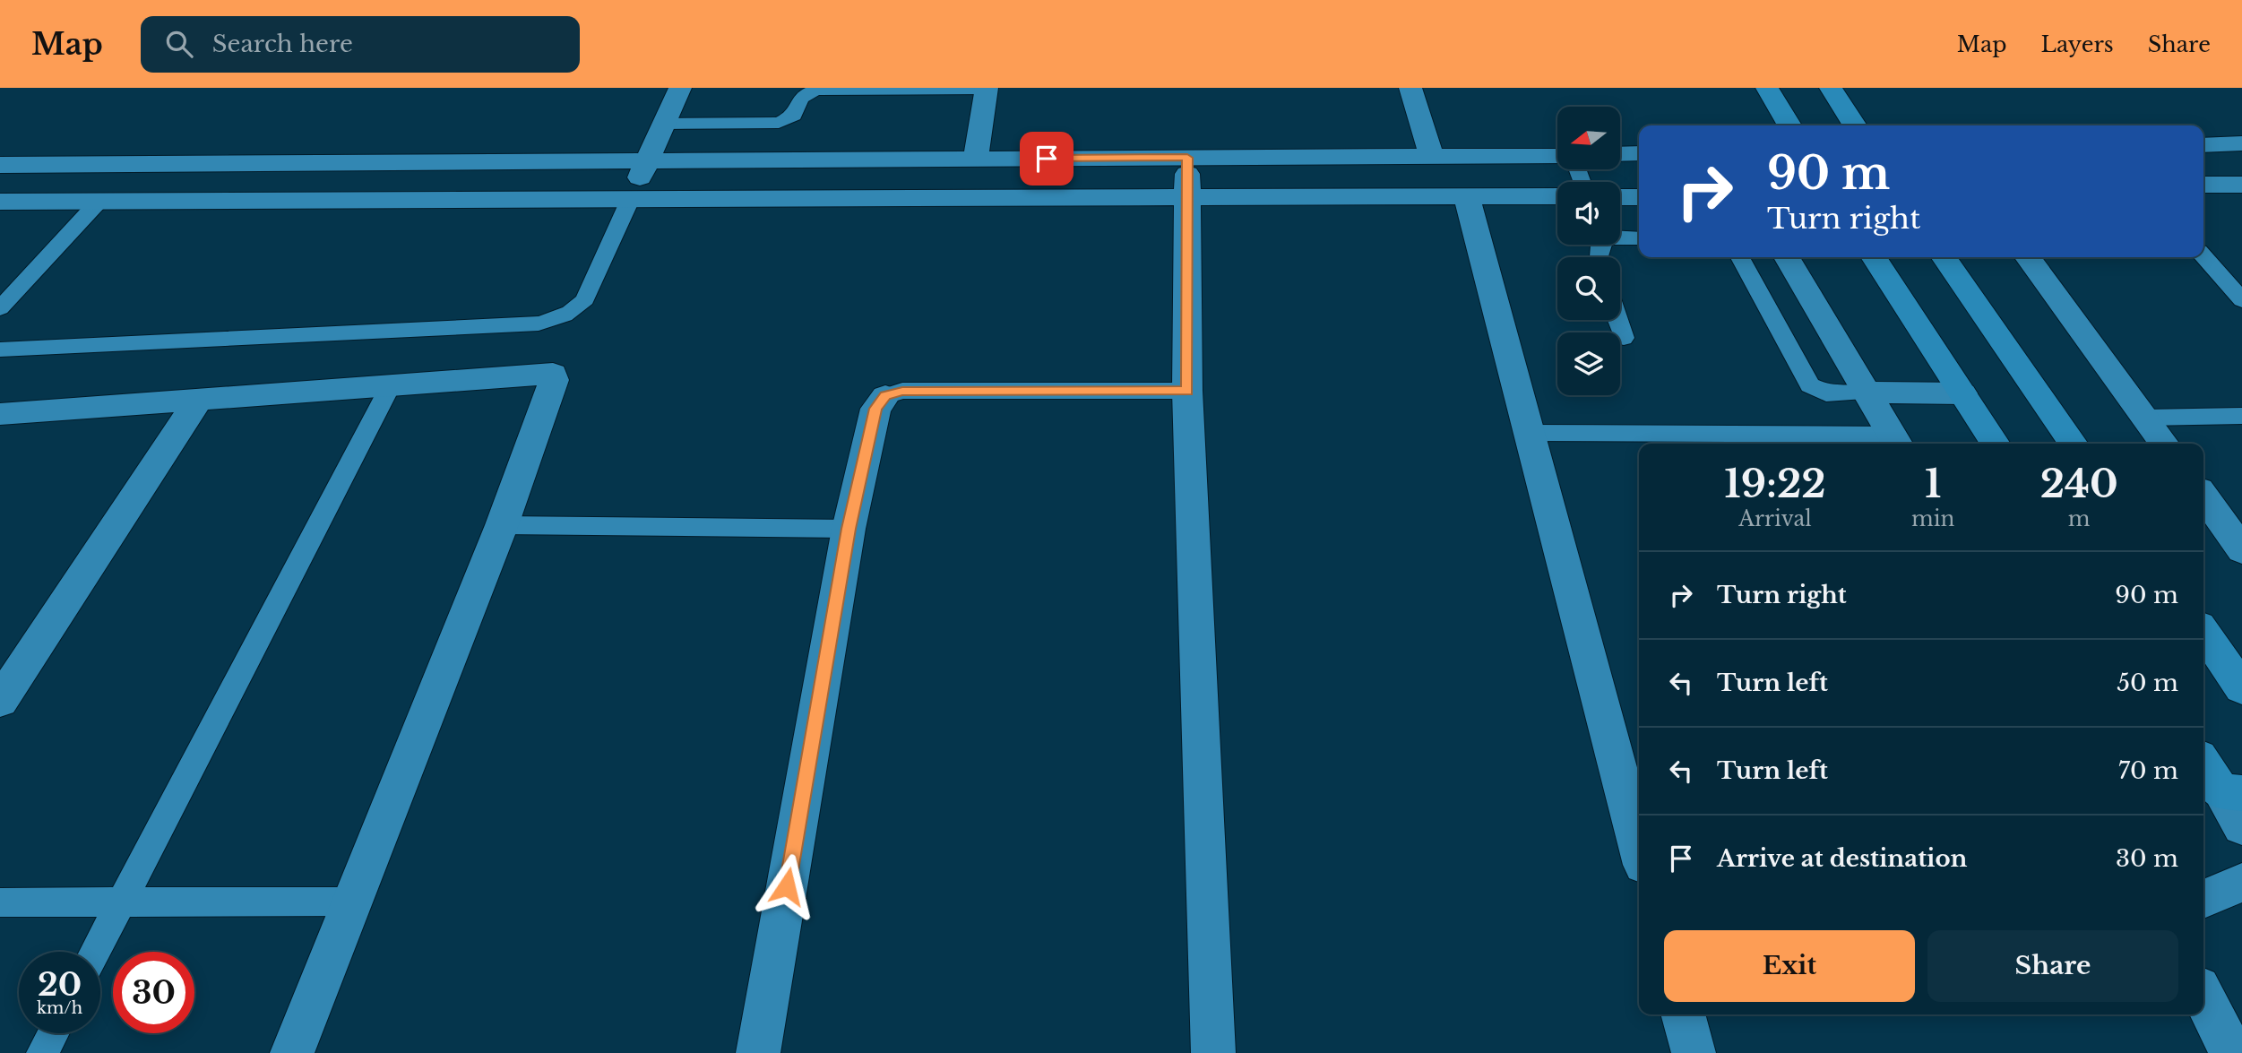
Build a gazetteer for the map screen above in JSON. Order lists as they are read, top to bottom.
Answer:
{
  "north": "left",
  "page": {
    "header": "Map",
    "search": "Search here",
    "nav": ["Map", "Layers", "Share"],
    "turn": ["90 m", "Turn right"],
    "eta": [
      "19:22",
      "Arrival",
      "1",
      "min",
      "240",
      "m"
    ],
    "list": [
      {
        "name": "Turn right",
        "value": "90 m"
      },
      {
        "name": "Turn left",
        "value": "50 m"
      },
      {
        "name": "Turn left",
        "value": "70 m"
      },
      {
        "name": "Arrive at destination",
        "value": "30 m"
      }
    ],
    "buttons": ["Exit", "Share"],
    "speed": "20 km/h",
    "limit": "30"
  }
}
